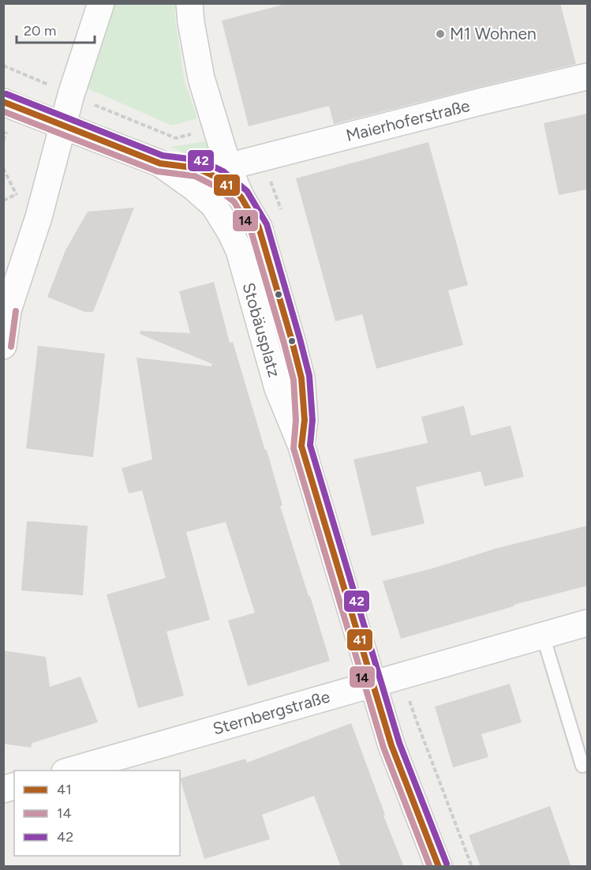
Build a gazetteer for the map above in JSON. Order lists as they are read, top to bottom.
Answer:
{
  "streets": {
    "street": ["Maierhoferstraße", "Stobäusplatz", "Sternbergstraße"]
  },
  "crossings": [
    ["Maierhoferstraße", "Stobäusplatz"]
  ],
  "places": ["M1 Wohnen"],
  "lines": ["transit line 42", "transit line 41", "transit line 14"],
  "legend": ["41", "14", "42"],
  "scale_bar": "20 m"
}
